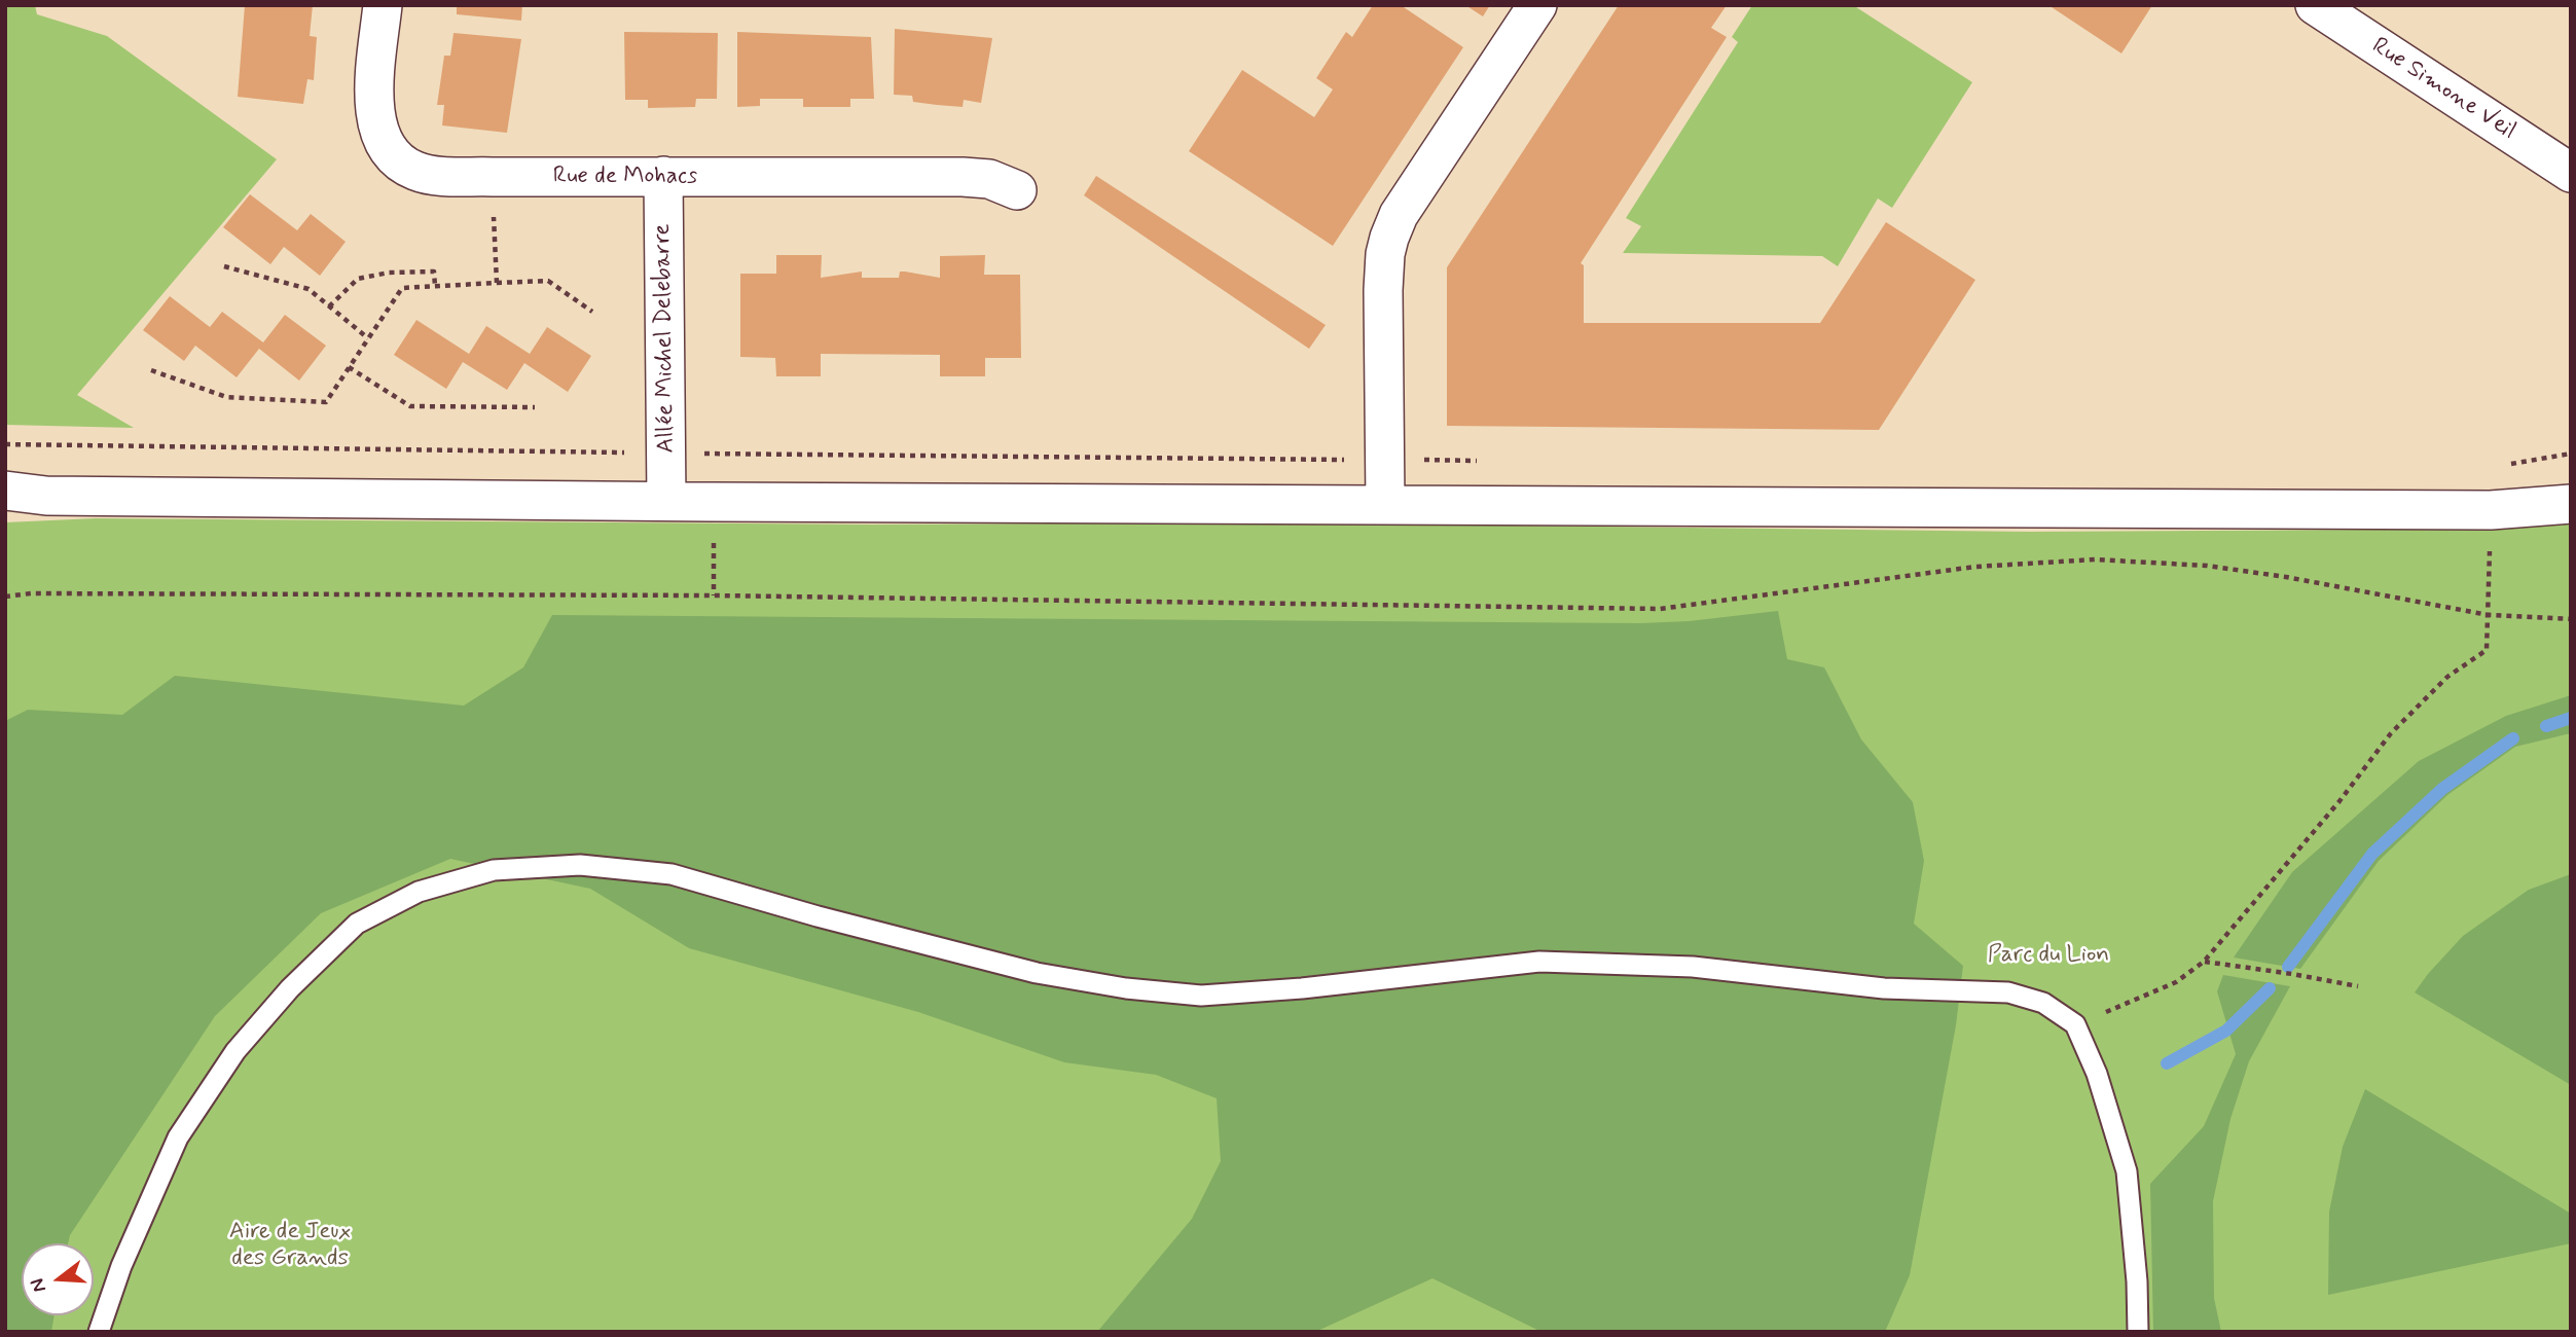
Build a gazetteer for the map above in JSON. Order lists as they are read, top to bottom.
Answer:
{
  "streets": {
    "street": ["Rue Simone Veil", "Rue de Mohacs", "Allée Michel Delebarre"]
  },
  "crossings": [
    ["Rue de Mohacs", "Allée Michel Delebarre"]
  ],
  "parks": ["Parc du Lion", "Aire de Jeux des Grands"],
  "north": "left"
}
